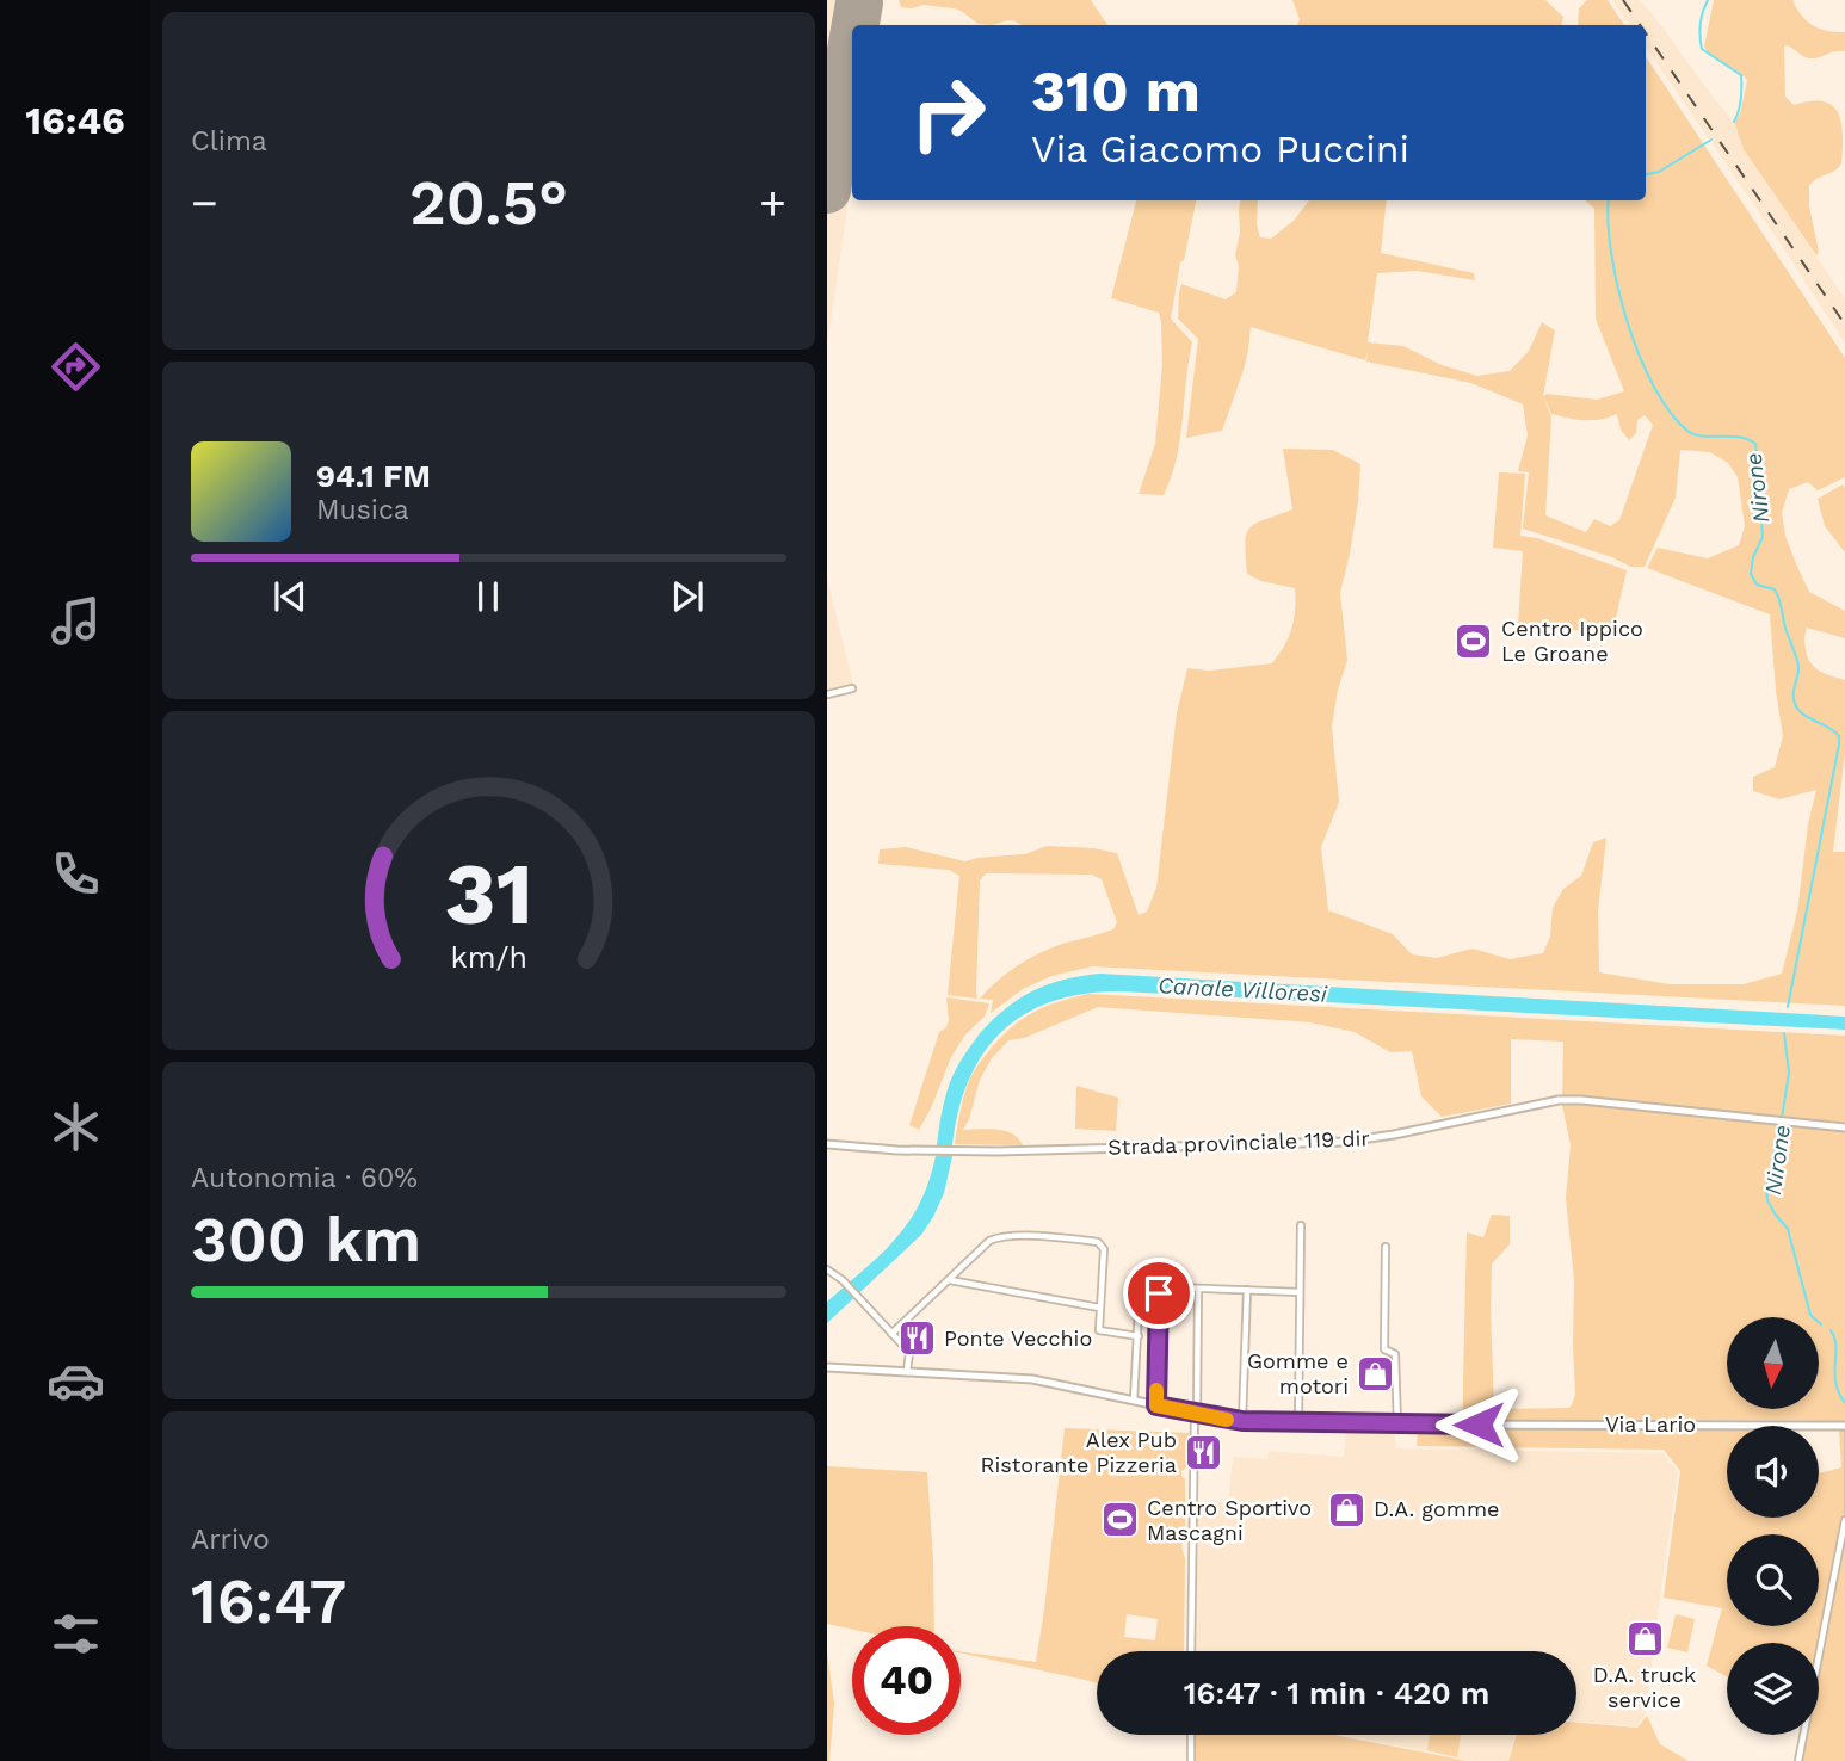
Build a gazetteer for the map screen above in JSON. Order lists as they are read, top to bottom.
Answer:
{
  "streets": {
    "street": ["Strada provinciale 119 dir", "Via Lario"]
  },
  "water": ["Nirone", "Canale Villoresi"],
  "places": {
    "sports": ["Centro Ippico Le Groane", "Centro Sportivo Mascagni"],
    "restaurant": ["Ponte Vecchio", "Alex Pub Ristorante Pizzeria"],
    "shop": ["Gomme e motori", "D.A. gomme", "D.A. truck service"]
  },
  "north": "bottom",
  "page": {
    "tabs": "16:46",
    "tile": [
      "Clima",
      ["Autonomia · 60%", "300 km"],
      ["Arrivo", "16:47"]
    ],
    "turn": ["310 m", "Via Giacomo Puccini"],
    "heat": ["−", "20.5°", "+"],
    "song": ["94.1 FM", "Musica"],
    "limit": "40",
    "trip": "16:47 · 1 min · 420 m",
    "gauge": ["31", "km/h"]
  }
}
